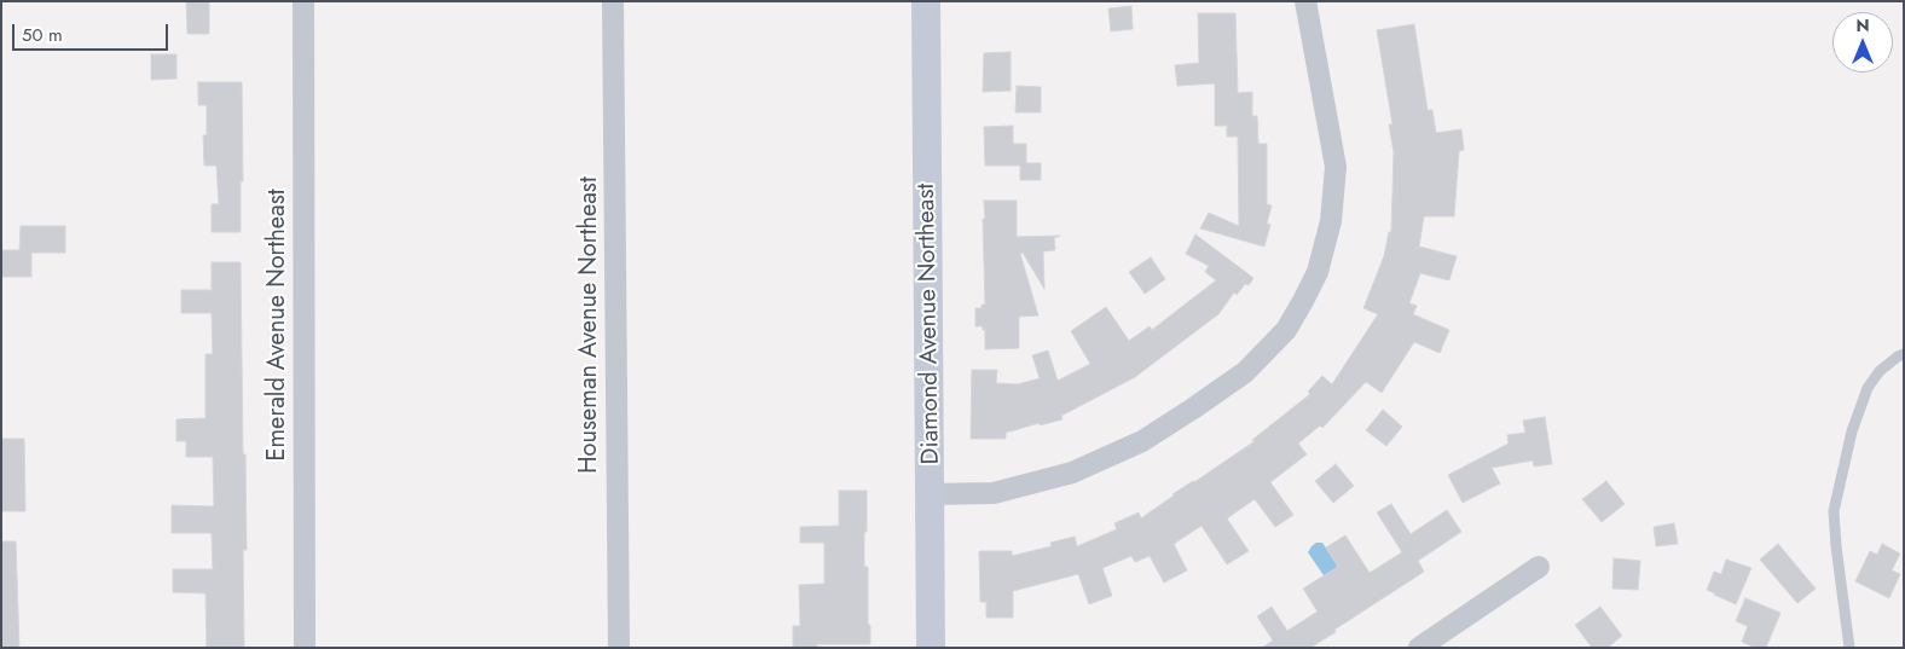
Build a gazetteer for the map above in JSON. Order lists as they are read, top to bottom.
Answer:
{
  "streets": {
    "street": ["Diamond Avenue Northeast", "Emerald Avenue Northeast", "Houseman Avenue Northeast"]
  },
  "scale_bar": "50 m",
  "north": "top"
}
